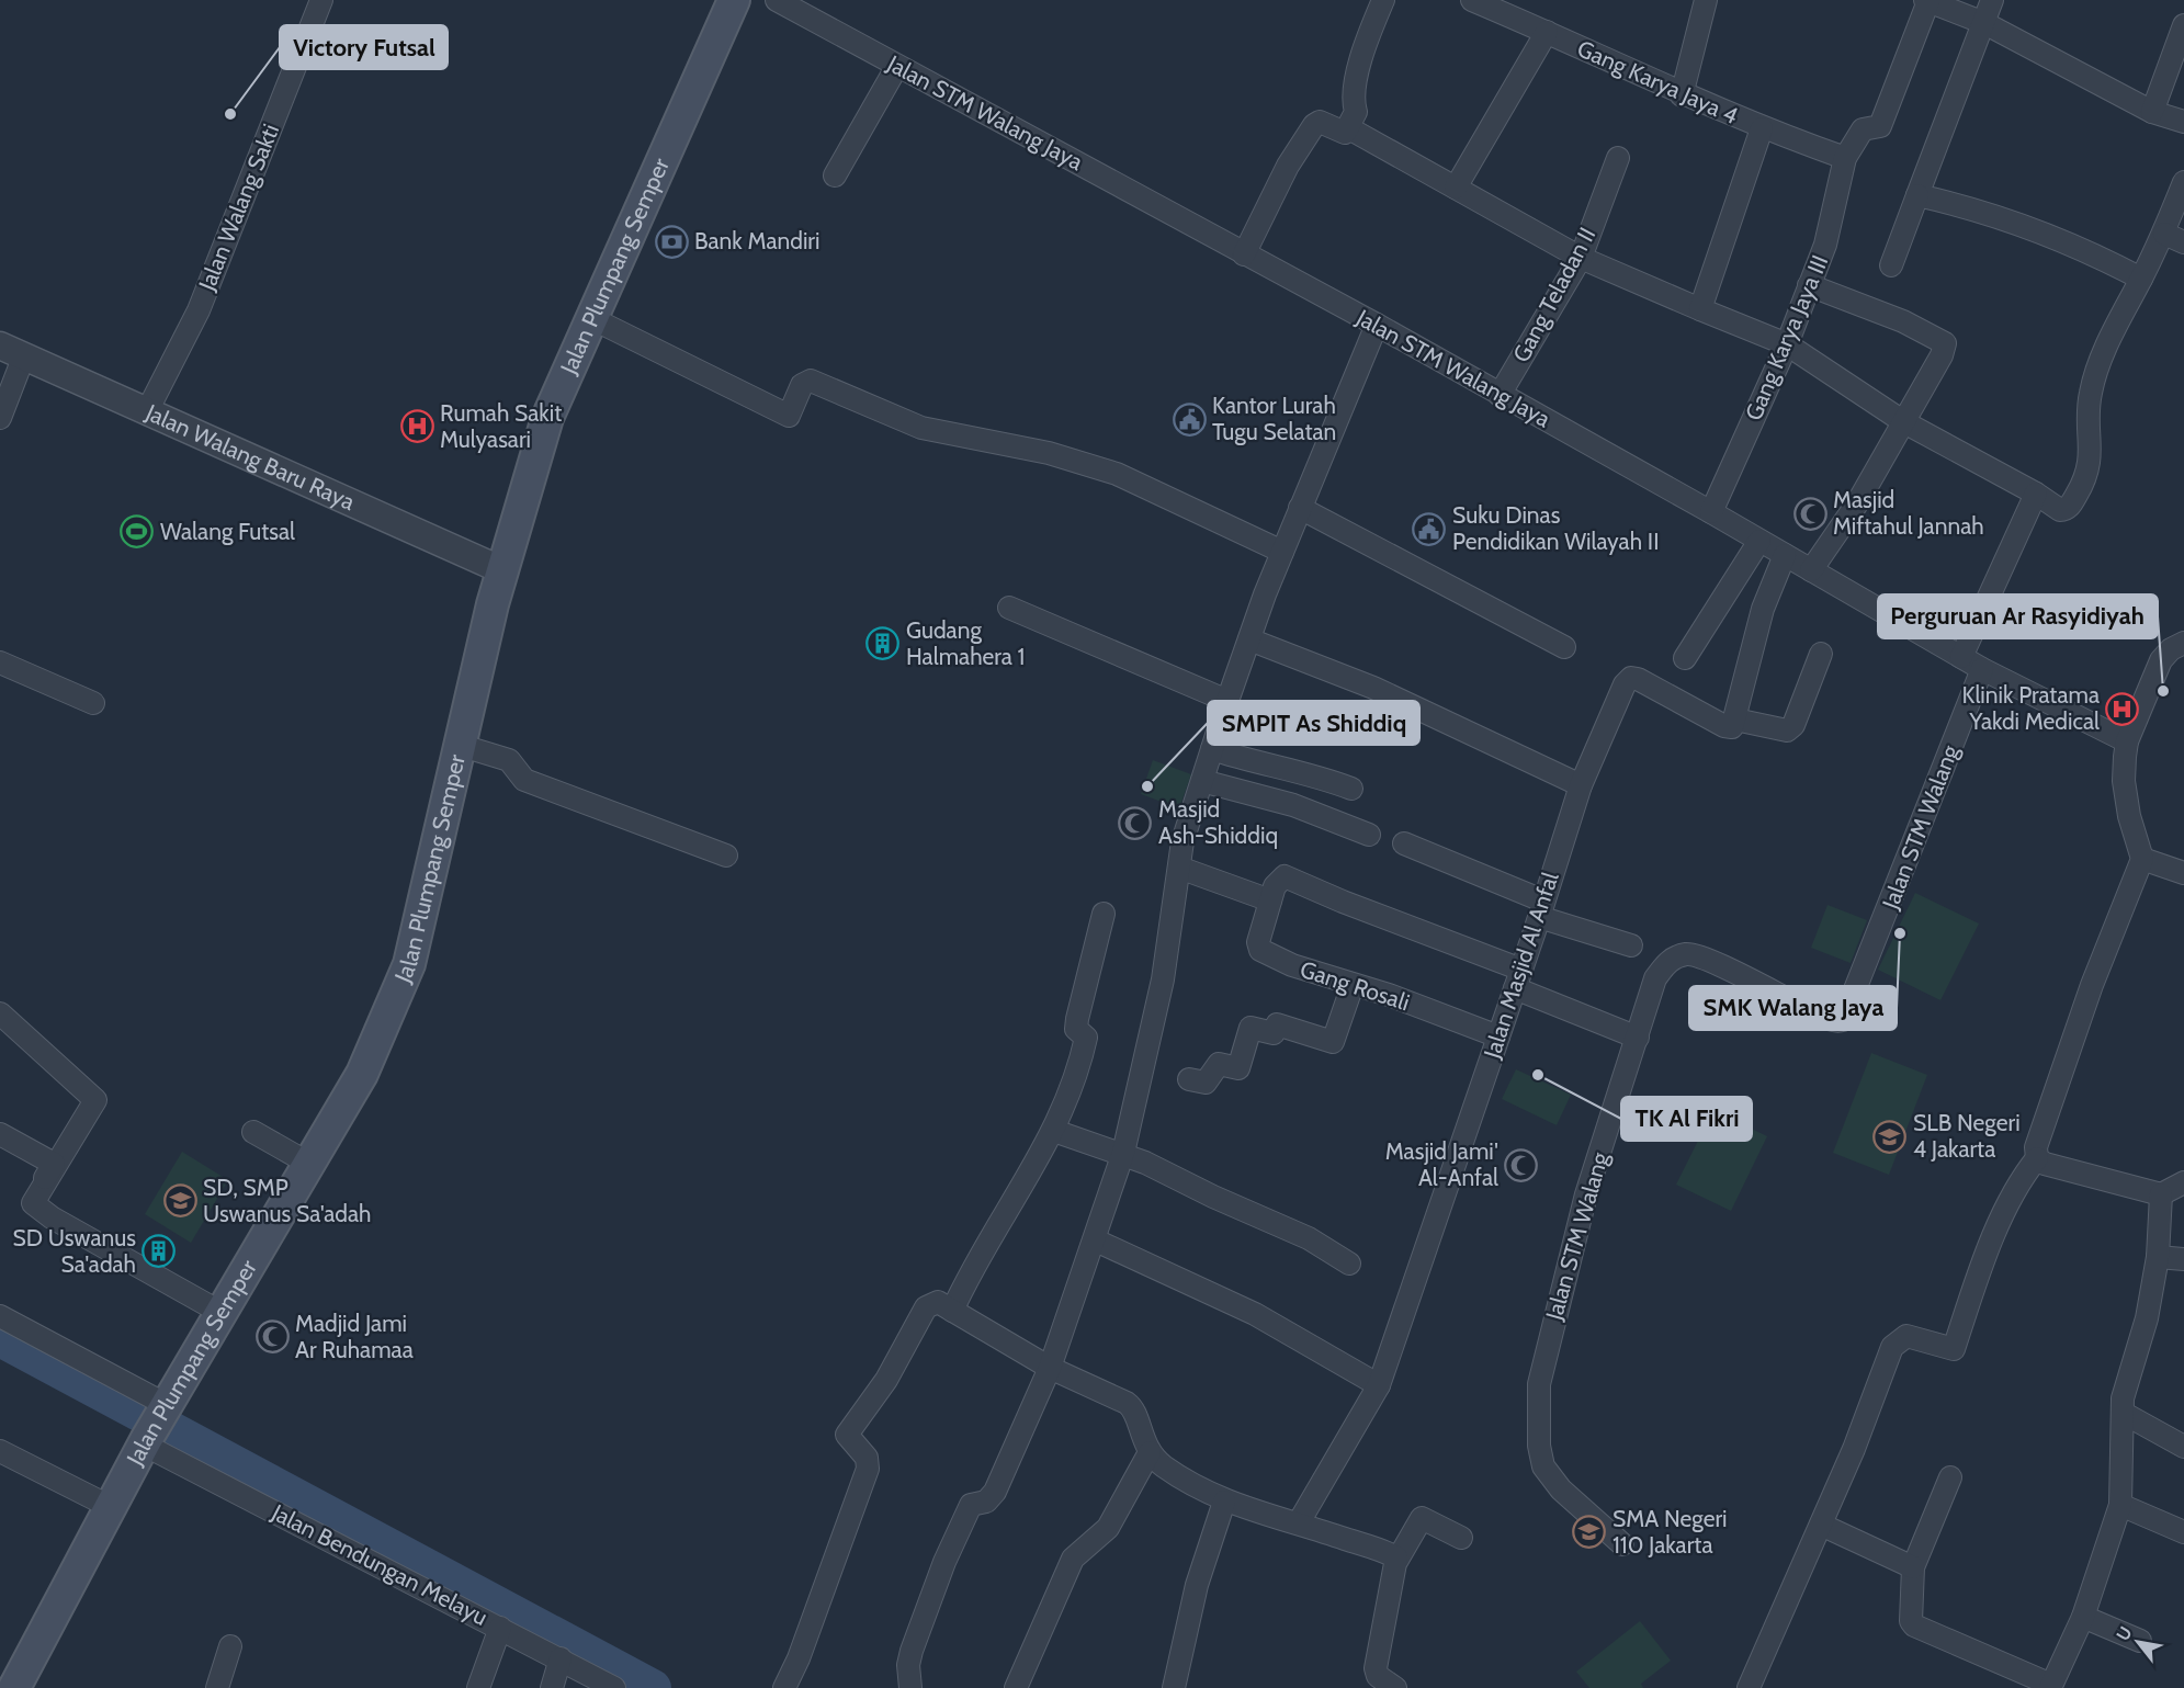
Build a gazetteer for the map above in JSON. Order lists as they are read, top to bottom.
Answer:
{
  "streets": {
    "main road": ["Jalan Plumpang Semper"],
    "street": [
      "Gang Karya Jaya 4",
      "Jalan STM Walang Jaya",
      "Jalan Walang Sakti",
      "Gang Teladan II",
      "Gang Karya Jaya III",
      "Jalan Walang Baru Raya",
      "Jalan STM Walang",
      "Jalan Masjid Al Anfal",
      "Gang Rosali",
      "Jalan Bendungan Melayu"
    ]
  },
  "crossings": [
    ["Gang Karya Jaya 4", "Gang Karya Jaya III"],
    ["Jalan STM Walang Jaya", "Gang Teladan II"],
    ["Jalan STM Walang Jaya", "Gang Karya Jaya III"],
    ["Jalan STM Walang Jaya", "Jalan STM Walang"],
    ["Jalan Walang Sakti", "Jalan Walang Baru Raya"],
    ["Jalan Plumpang Semper", "Jalan Walang Baru Raya"],
    ["Jalan Plumpang Semper", "Jalan Bendungan Melayu"],
    ["Jalan Masjid Al Anfal", "Gang Rosali"]
  ],
  "places": {
    "other": [
      "Victory Futsal",
      "Perguruan Ar Rasyidiyah",
      "SMPIT As Shiddiq",
      "SMK Walang Jaya",
      "TK Al Fikri"
    ],
    "bank": ["Bank Mandiri"],
    "public building": ["Kantor Lurah Tugu Selatan", "Suku Dinas Pendidikan Wilayah II"],
    "hospital": ["Rumah Sakit Mulyasari", "Klinik Pratama Yakdi Medical"],
    "mosque": [
      "Masjid Miftahul Jannah",
      "Masjid Ash-Shiddiq",
      "Masjid Jami' Al-Anfal",
      "Madjid Jami Ar Ruhamaa"
    ],
    "sports": ["Walang Futsal"],
    "building": ["Gudang Halmahera 1", "SD Uswanus Sa'adah"],
    "school or university": ["SLB Negeri 4 Jakarta", "SD, SMP Uswanus Sa'adah", "SMA Negeri 110 Jakarta"]
  },
  "north": "top left"
}
